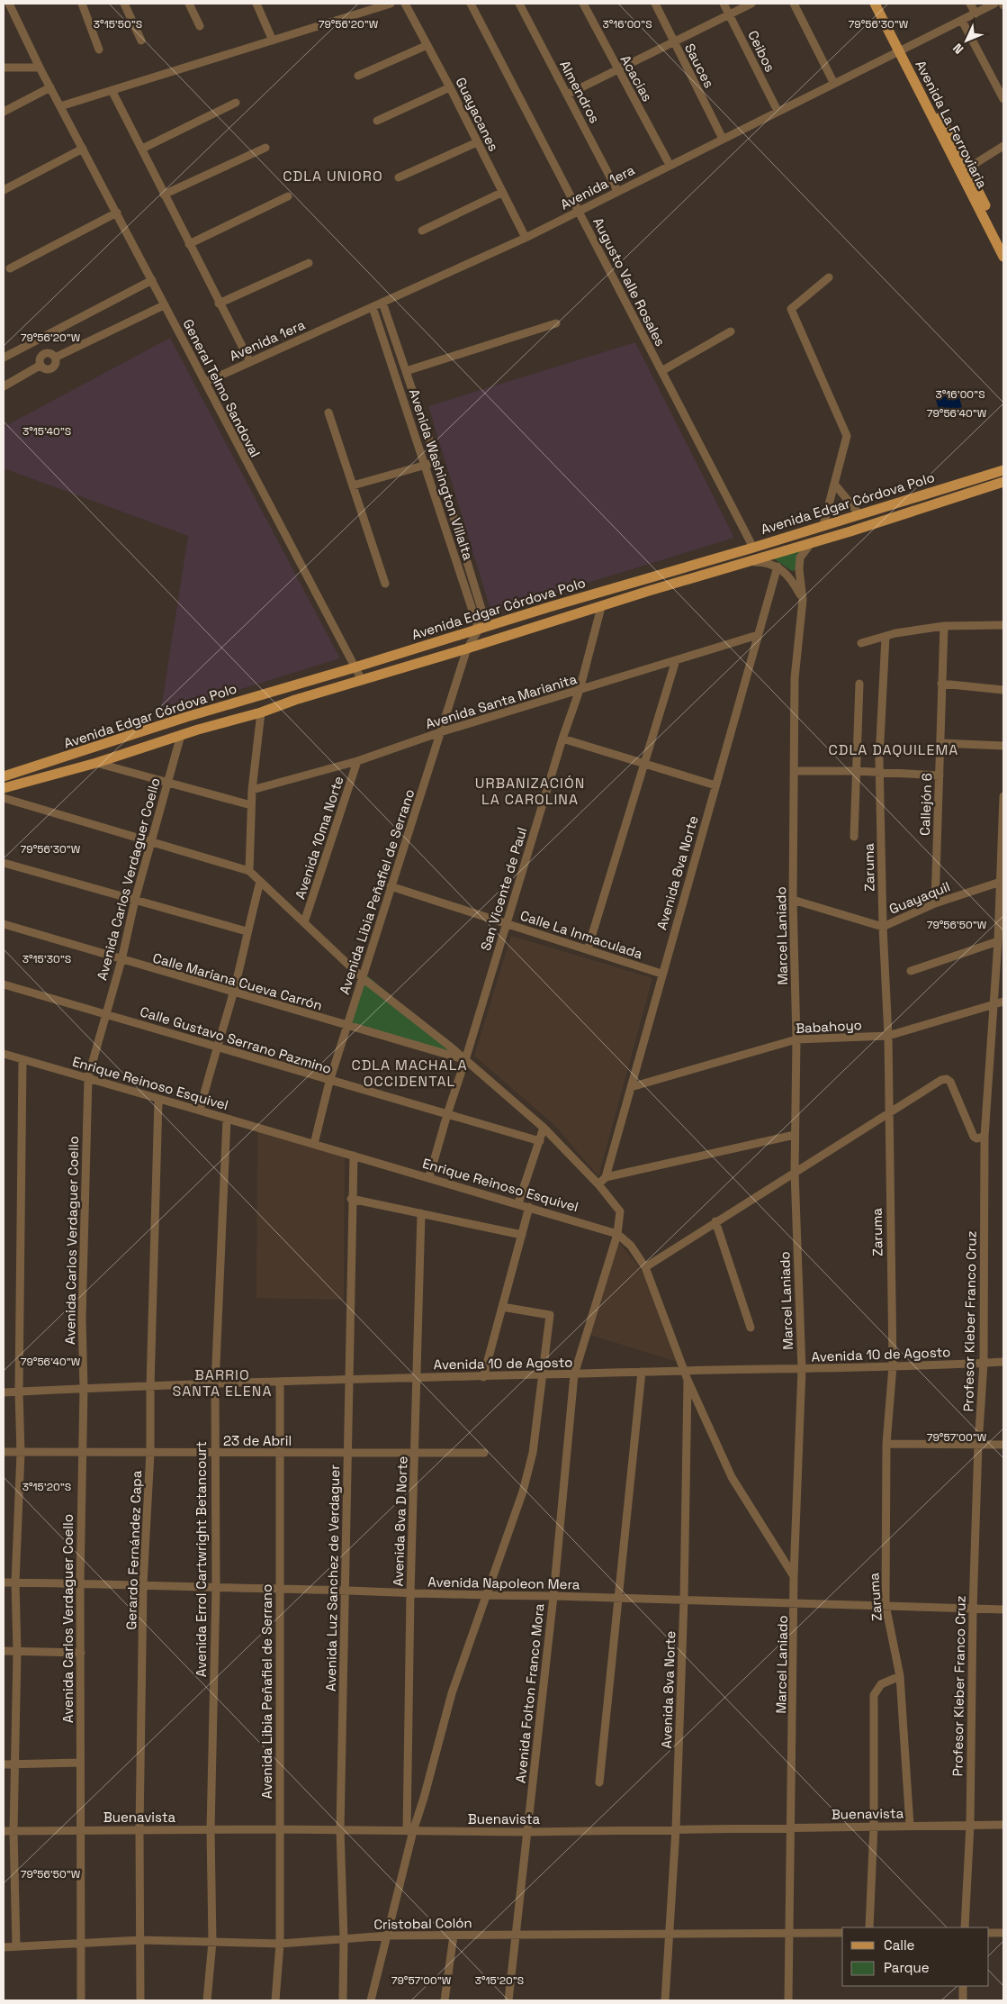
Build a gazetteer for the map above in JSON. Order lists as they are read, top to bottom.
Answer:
{
  "streets": {
    "main road": ["Avenida La Ferroviaria", "Avenida Edgar Córdova Polo"],
    "street": [
      "Ceibos",
      "Sauces",
      "Acacias",
      "Almendros",
      "Guayacanes",
      "Avenida 1era",
      "Augusto Valle Rosales",
      "General Telmo Sandoval",
      "Avenida Washington Villalta",
      "Avenida Santa Marianita",
      "Callejón 6",
      "Avenida 10ma Norte",
      "Zaruma",
      "Avenida 8va Norte",
      "Avenida Carlos Verdaguer Coello",
      "San Vicente de Paul",
      "Avenida Libia Peñafiel de Serrano",
      "Guayaquil",
      "Calle La Inmaculada",
      "Marcel Laniado",
      "Calle Mariana Cueva Carrón",
      "Babahoyo",
      "Calle Gustavo Serrano Pazmino",
      "Enrique Reinoso Esquivel",
      "Profesor Kleber Franco Cruz",
      "Avenida 10 de Agosto",
      "23 de Abril",
      "Avenida 8va D Norte",
      "Gerardo Fernández Capa",
      "Avenida Errol Cartwright Betancourt",
      "Avenida Luz Sanchez de Verdaguer",
      "Avenida Napoleon Mera",
      "Avenida Folton Franco Mora",
      "Buenavista",
      "Cristobal Colón"
    ]
  },
  "crossings": [
    ["Ceibos", "Avenida 1era"],
    ["Sauces", "Avenida 1era"],
    ["Acacias", "Avenida 1era"],
    ["Almendros", "Avenida 1era"],
    ["Guayacanes", "Avenida 1era"],
    ["Avenida La Ferroviaria", "Avenida 1era"],
    ["Avenida 1era", "Augusto Valle Rosales"],
    ["Avenida 1era", "General Telmo Sandoval"],
    ["Avenida 1era", "Avenida Washington Villalta"],
    ["Augusto Valle Rosales", "Avenida Edgar Córdova Polo"],
    ["General Telmo Sandoval", "Avenida Edgar Córdova Polo"],
    ["Avenida Washington Villalta", "Avenida Edgar Córdova Polo"],
    ["Avenida Edgar Córdova Polo", "Avenida Carlos Verdaguer Coello"],
    ["Avenida Edgar Córdova Polo", "San Vicente de Paul"],
    ["Avenida Edgar Córdova Polo", "Avenida Libia Peñafiel de Serrano"],
    ["Avenida Edgar Córdova Polo", "Marcel Laniado"],
    ["Avenida Santa Marianita", "Avenida 10ma Norte"],
    ["Avenida Santa Marianita", "Avenida 8va Norte"],
    ["Avenida Santa Marianita", "San Vicente de Paul"],
    ["Avenida Santa Marianita", "Avenida Libia Peñafiel de Serrano"],
    ["Callejón 6", "Guayaquil"],
    ["Avenida 10ma Norte", "Avenida Folton Franco Mora"],
    ["Zaruma", "Guayaquil"],
    ["Zaruma", "Babahoyo"],
    ["Zaruma", "Avenida 10 de Agosto"],
    ["Zaruma", "Avenida Napoleon Mera"],
    ["Zaruma", "Buenavista"],
    ["Avenida 8va Norte", "Calle La Inmaculada"],
    ["Avenida 8va Norte", "Babahoyo"],
    ["Avenida 8va Norte", "Enrique Reinoso Esquivel"],
    ["Avenida 8va Norte", "Avenida Napoleon Mera"],
    ["Avenida 8va Norte", "Buenavista"],
    ["Avenida 8va Norte", "Cristobal Colón"],
    ["Avenida Carlos Verdaguer Coello", "Calle Mariana Cueva Carrón"],
    ["Avenida Carlos Verdaguer Coello", "Calle Gustavo Serrano Pazmino"],
    ["Avenida Carlos Verdaguer Coello", "Enrique Reinoso Esquivel"],
    ["Avenida Carlos Verdaguer Coello", "Avenida 10 de Agosto"],
    ["Avenida Carlos Verdaguer Coello", "23 de Abril"],
    ["Avenida Carlos Verdaguer Coello", "Avenida Napoleon Mera"],
    ["Avenida Carlos Verdaguer Coello", "Buenavista"],
    ["Avenida Carlos Verdaguer Coello", "Cristobal Colón"],
    ["San Vicente de Paul", "Calle La Inmaculada"],
    ["San Vicente de Paul", "Calle Mariana Cueva Carrón"],
    ["San Vicente de Paul", "Calle Gustavo Serrano Pazmino"],
    ["San Vicente de Paul", "Enrique Reinoso Esquivel"],
    ["San Vicente de Paul", "Avenida Folton Franco Mora"],
    ["Avenida Libia Peñafiel de Serrano", "Calle La Inmaculada"],
    ["Avenida Libia Peñafiel de Serrano", "Calle Mariana Cueva Carrón"],
    ["Avenida Libia Peñafiel de Serrano", "Calle Gustavo Serrano Pazmino"],
    ["Avenida Libia Peñafiel de Serrano", "Enrique Reinoso Esquivel"],
    ["Avenida Libia Peñafiel de Serrano", "Avenida 10 de Agosto"],
    ["Avenida Libia Peñafiel de Serrano", "23 de Abril"],
    ["Avenida Libia Peñafiel de Serrano", "Avenida Napoleon Mera"],
    ["Avenida Libia Peñafiel de Serrano", "Avenida Folton Franco Mora"],
    ["Avenida Libia Peñafiel de Serrano", "Buenavista"],
    ["Avenida Libia Peñafiel de Serrano", "Cristobal Colón"],
    ["Guayaquil", "Marcel Laniado"],
    ["Guayaquil", "Profesor Kleber Franco Cruz"],
    ["Marcel Laniado", "Babahoyo"],
    ["Marcel Laniado", "Enrique Reinoso Esquivel"],
    ["Marcel Laniado", "Avenida 10 de Agosto"],
    ["Marcel Laniado", "Avenida Napoleon Mera"],
    ["Marcel Laniado", "Buenavista"],
    ["Marcel Laniado", "Cristobal Colón"],
    ["Calle Mariana Cueva Carrón", "Avenida Folton Franco Mora"],
    ["Babahoyo", "Profesor Kleber Franco Cruz"],
    ["Enrique Reinoso Esquivel", "Avenida 10 de Agosto"],
    ["Enrique Reinoso Esquivel", "Gerardo Fernández Capa"],
    ["Enrique Reinoso Esquivel", "Avenida Errol Cartwright Betancourt"],
    ["Enrique Reinoso Esquivel", "Avenida Luz Sanchez de Verdaguer"],
    ["Enrique Reinoso Esquivel", "Avenida Folton Franco Mora"],
    ["Profesor Kleber Franco Cruz", "Avenida 10 de Agosto"],
    ["Profesor Kleber Franco Cruz", "Avenida Napoleon Mera"],
    ["Profesor Kleber Franco Cruz", "Buenavista"],
    ["Avenida 10 de Agosto", "Avenida 8va D Norte"],
    ["Avenida 10 de Agosto", "Gerardo Fernández Capa"],
    ["Avenida 10 de Agosto", "Avenida Errol Cartwright Betancourt"],
    ["Avenida 10 de Agosto", "Avenida Luz Sanchez de Verdaguer"],
    ["Avenida 10 de Agosto", "Avenida Folton Franco Mora"],
    ["23 de Abril", "Avenida 8va D Norte"],
    ["23 de Abril", "Gerardo Fernández Capa"],
    ["23 de Abril", "Avenida Errol Cartwright Betancourt"],
    ["23 de Abril", "Avenida Luz Sanchez de Verdaguer"],
    ["Avenida 8va D Norte", "Avenida Napoleon Mera"],
    ["Avenida 8va D Norte", "Buenavista"],
    ["Gerardo Fernández Capa", "Avenida Napoleon Mera"],
    ["Gerardo Fernández Capa", "Buenavista"],
    ["Gerardo Fernández Capa", "Cristobal Colón"],
    ["Avenida Errol Cartwright Betancourt", "Avenida Napoleon Mera"],
    ["Avenida Errol Cartwright Betancourt", "Buenavista"],
    ["Avenida Errol Cartwright Betancourt", "Cristobal Colón"],
    ["Avenida Luz Sanchez de Verdaguer", "Avenida Napoleon Mera"],
    ["Avenida Luz Sanchez de Verdaguer", "Buenavista"],
    ["Avenida Luz Sanchez de Verdaguer", "Cristobal Colón"],
    ["Avenida Napoleon Mera", "Avenida Folton Franco Mora"],
    ["Avenida Folton Franco Mora", "Buenavista"],
    ["Avenida Folton Franco Mora", "Cristobal Colón"]
  ],
  "districts": [
    "CDLA UNIORO",
    "CDLA DAQUILEMA",
    "URBANIZACIÓN LA CAROLINA",
    "CDLA MACHALA OCCIDENTAL",
    "BARRIO SANTA ELENA"
  ],
  "legend": ["Calle", "Parque"],
  "north": "bottom left",
  "coordinates": [
    "79°56'20\"W",
    "79°56'30\"W",
    "3°15'50\"S",
    "3°16'00\"S",
    "79°56'40\"W",
    "3°15'40\"S",
    "79°56'50\"W",
    "3°15'30\"S",
    "79°57'00\"W",
    "3°15'20\"S"
  ]
}
